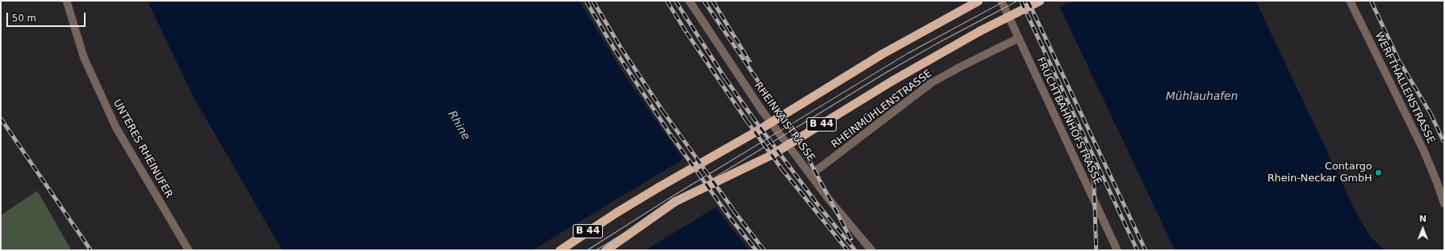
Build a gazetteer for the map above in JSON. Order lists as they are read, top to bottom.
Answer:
{
  "streets": {
    "highway": ["B 44"],
    "street": [
      "WERFTHALLENSTRASSE",
      "RHEINMÜHLENSTRASSE",
      "FRUCHTBAHNHOFSTRASSE",
      "RHEINKAISTRASSE",
      "UNTERES RHEINUFER"
    ]
  },
  "crossings": [
    ["RHEINMÜHLENSTRASSE", "FRUCHTBAHNHOFSTRASSE"],
    ["RHEINMÜHLENSTRASSE", "RHEINKAISTRASSE"]
  ],
  "water": ["Mühlauhafen", "Rhine"],
  "places": ["Contargo Rhein-Neckar GmbH"],
  "scale_bar": "50 m",
  "north": "top"
}
